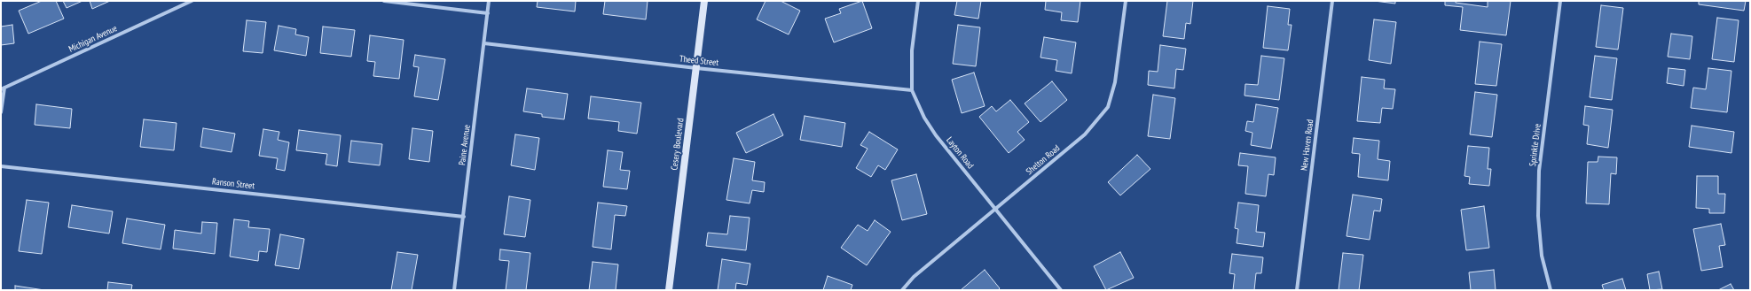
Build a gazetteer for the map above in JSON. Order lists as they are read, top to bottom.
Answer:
{
  "streets": {
    "main road": ["Cesery Boulevard"],
    "street": [
      "Michigan Avenue",
      "Theed Street",
      "Paine Avenue",
      "New Haven Road",
      "Sprinkle Drive",
      "Layton Road",
      "Shelton Road",
      "Ranson Street"
    ]
  },
  "crossings": [
    ["Theed Street", "Cesery Boulevard"],
    ["Theed Street", "Paine Avenue"],
    ["Theed Street", "Layton Road"],
    ["Paine Avenue", "Ranson Street"],
    ["Layton Road", "Shelton Road"]
  ]
}
